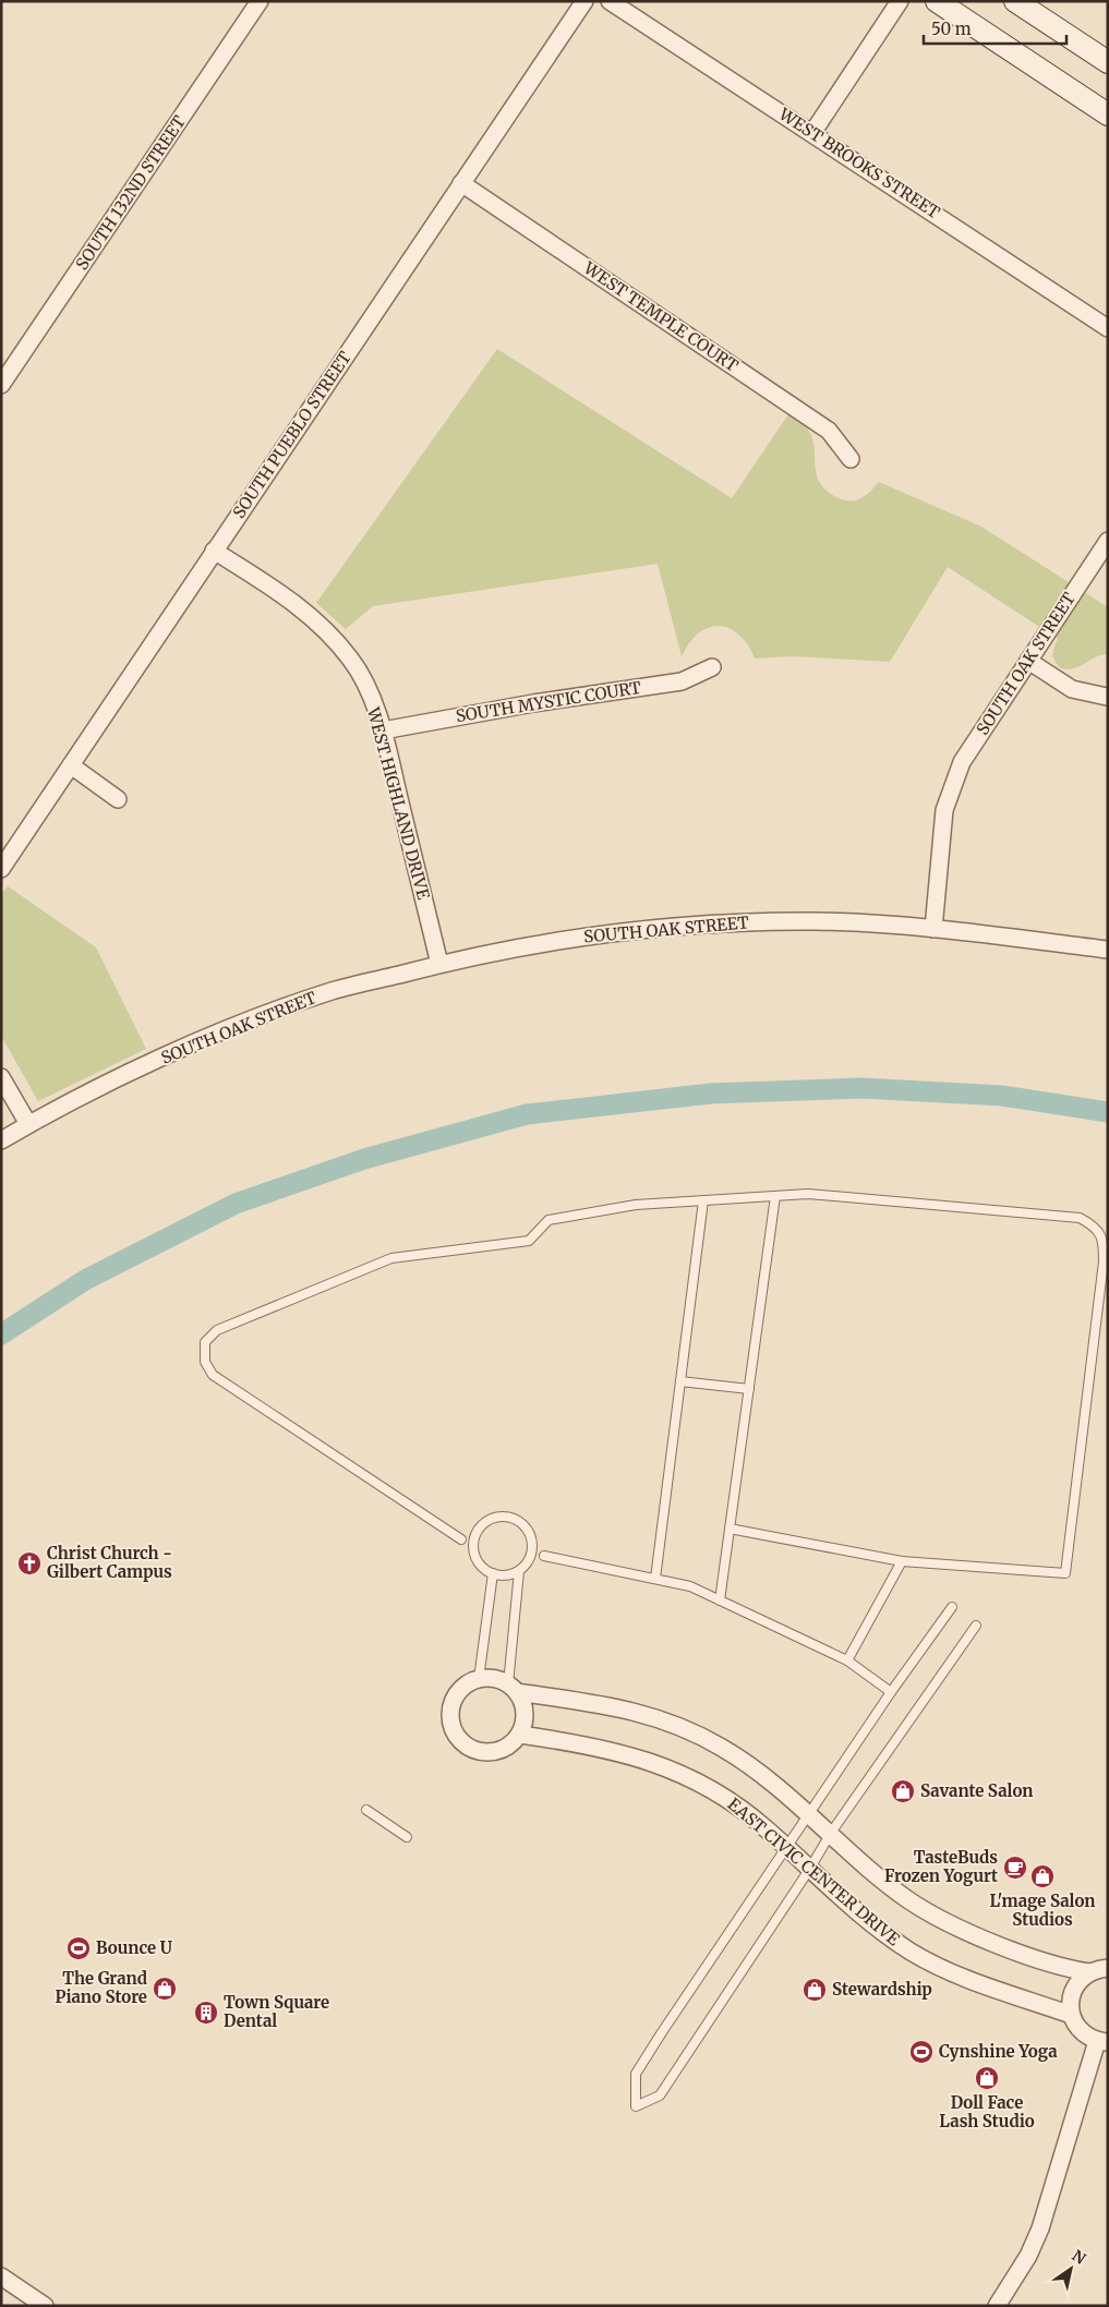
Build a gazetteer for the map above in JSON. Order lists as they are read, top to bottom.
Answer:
{
  "streets": {
    "street": [
      "WEST BROOKS STREET",
      "SOUTH 132ND STREET",
      "WEST TEMPLE COURT",
      "SOUTH PUEBLO STREET",
      "SOUTH OAK STREET",
      "SOUTH MYSTIC COURT",
      "WEST HIGHLAND DRIVE",
      "EAST CIVIC CENTER DRIVE"
    ]
  },
  "crossings": [
    ["WEST TEMPLE COURT", "SOUTH PUEBLO STREET"],
    ["SOUTH PUEBLO STREET", "WEST HIGHLAND DRIVE"],
    ["SOUTH OAK STREET", "WEST HIGHLAND DRIVE"],
    ["SOUTH MYSTIC COURT", "WEST HIGHLAND DRIVE"]
  ],
  "places": {
    "church": ["Christ Church - Gilbert Campus"],
    "shop": [
      "Savante Salon",
      "L'mage Salon Studios",
      "The Grand Piano Store",
      "Stewardship",
      "Doll Face Lash Studio"
    ],
    "cafe": ["TasteBuds Frozen Yogurt"],
    "sports": ["Bounce U", "Cynshine Yoga"],
    "building": ["Town Square Dental"]
  },
  "scale_bar": "50 m",
  "north": "top right"
}
